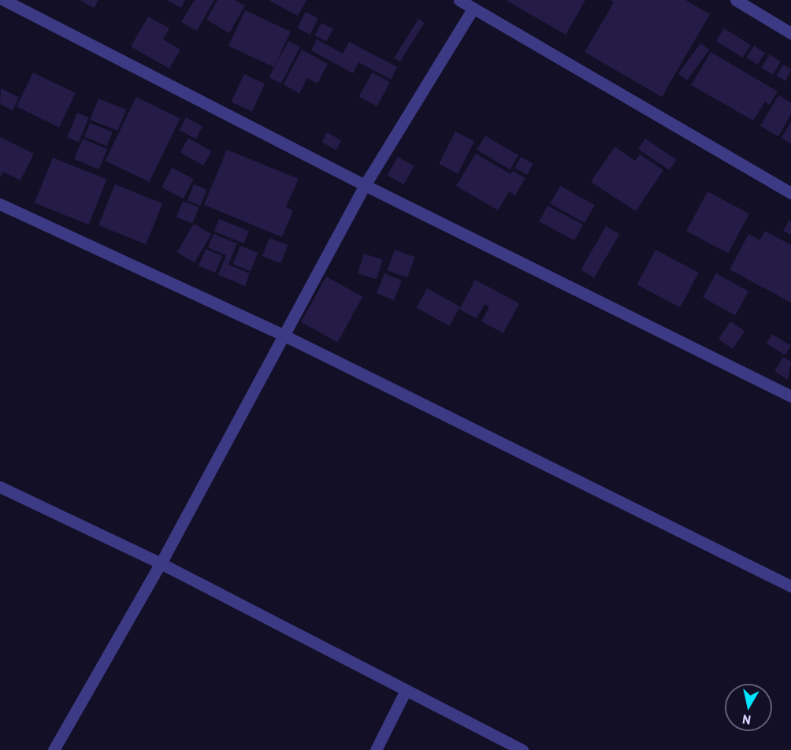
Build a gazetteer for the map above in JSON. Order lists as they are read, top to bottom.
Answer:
{
  "north": "bottom"
}
